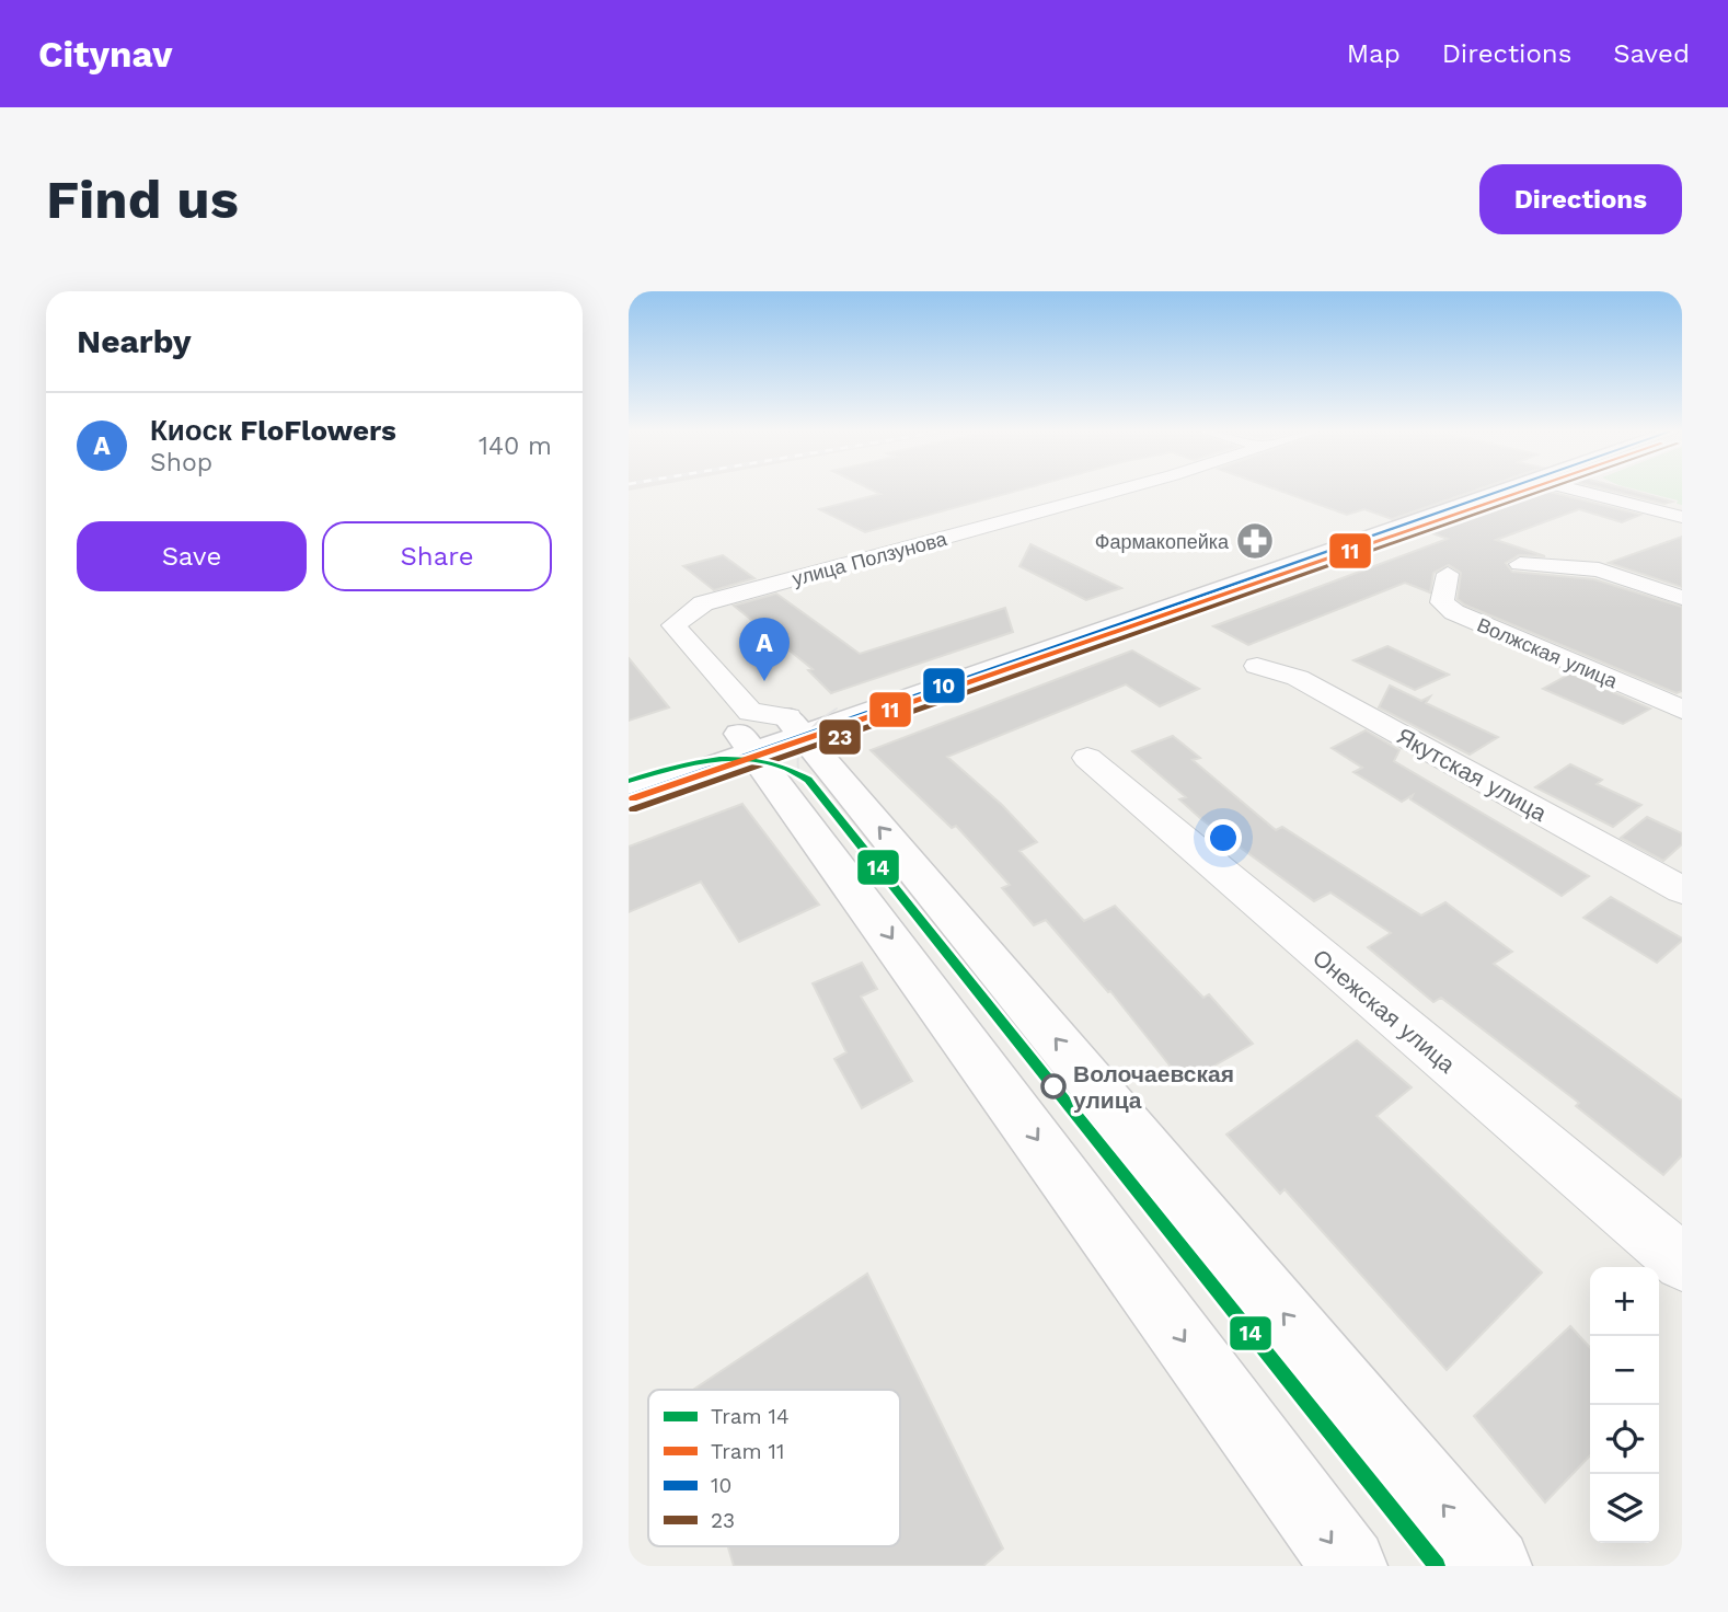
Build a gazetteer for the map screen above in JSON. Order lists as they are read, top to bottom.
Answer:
{
  "streets": {
    "street": [
      "улица Ползунова",
      "Волжская улица",
      "Якутская улица",
      "Онежская улица"
    ]
  },
  "places": {
    "pharmacy": ["Фармакопейка"],
    "other": ["Волочаевская улица"]
  },
  "lines": [
    "tram line 11",
    "transit line 10",
    "transit line 23",
    "tram line 14"
  ],
  "legend": [
    "Tram 14",
    "Tram 11",
    "10",
    "23"
  ],
  "page": {
    "header": "Citynav",
    "nav": ["Map", "Directions", "Saved"],
    "buttons": [
      "Directions",
      ["Save", "Share"]
    ],
    "title": "Find us",
    "heading": "Nearby",
    "list": [
      {
        "mark": "A",
        "name": "Киоск FloFlowers",
        "note": "Shop",
        "value": "140 m"
      }
    ],
    "pins": "A",
    "map_buttons": ["+", "−"]
  }
}
